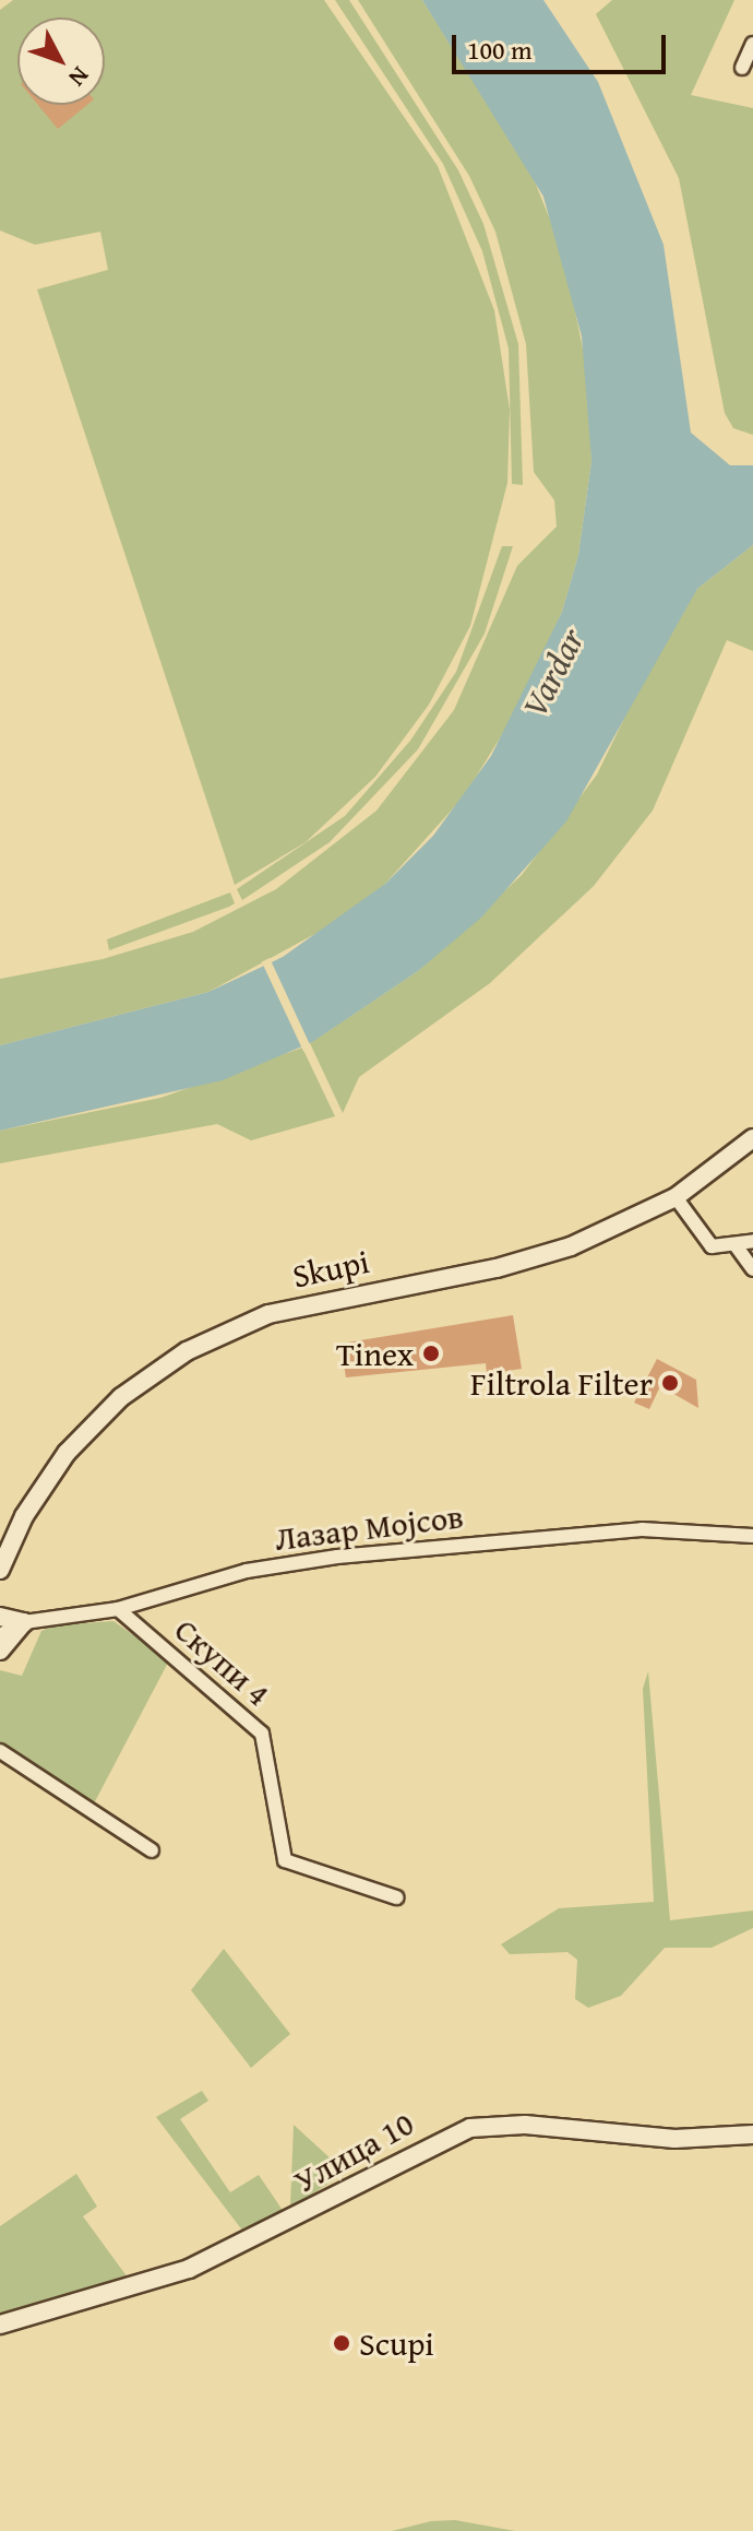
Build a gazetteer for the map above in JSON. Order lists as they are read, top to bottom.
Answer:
{
  "streets": {
    "street": [
      "Skupi",
      "Лазар Мојсов",
      "Cкупи 4",
      "Улица 10"
    ]
  },
  "crossings": [
    ["Лазар Мојсов", "Cкупи 4"]
  ],
  "water": ["Vardar"],
  "places": ["Tinex", "Filtrola Filter", "Scupi"],
  "scale_bar": "100 m",
  "north": "bottom right"
}
